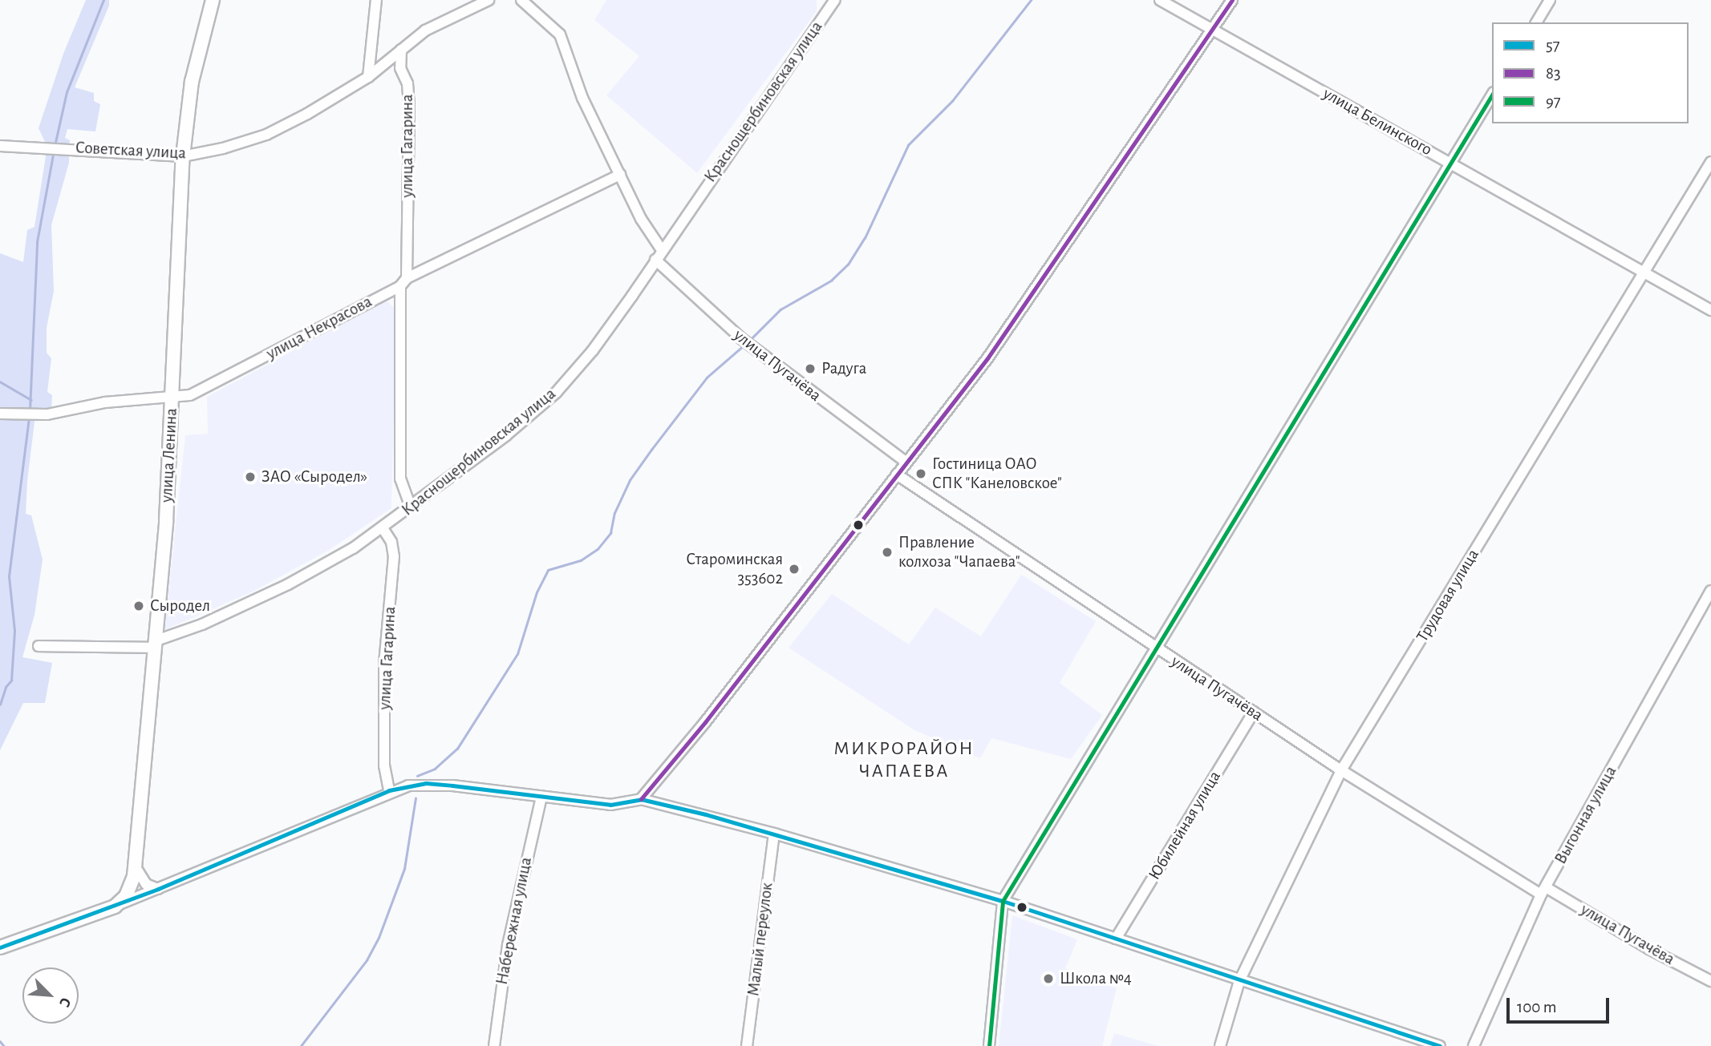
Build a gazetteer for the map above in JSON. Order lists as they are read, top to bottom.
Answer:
{
  "streets": {
    "main road": ["улица Ленина"],
    "street": [
      "Краснощербиновская улица",
      "улица Белинского",
      "улица Гагарина",
      "Советская улица",
      "улица Некрасова",
      "улица Пугачёва",
      "Трудовая улица",
      "Выгонная улица",
      "Юбилейная улица",
      "Набережная улица",
      "Малый переулок"
    ]
  },
  "crossings": [
    ["Краснощербиновская улица", "улица Гагарина"],
    ["Краснощербиновская улица", "улица Пугачёва"],
    ["Краснощербиновская улица", "улица Ленина"],
    ["улица Белинского", "Трудовая улица"],
    ["улица Гагарина", "Советская улица"],
    ["улица Гагарина", "улица Некрасова"],
    ["Советская улица", "улица Ленина"],
    ["улица Некрасова", "улица Пугачёва"],
    ["улица Некрасова", "улица Ленина"],
    ["улица Пугачёва", "Трудовая улица"],
    ["улица Пугачёва", "Выгонная улица"],
    ["улица Пугачёва", "Юбилейная улица"]
  ],
  "districts": ["МИКРОРАЙОН ЧАПАЕВА"],
  "places": [
    "Радуга",
    "Гостиница ОАО СПК \"Канеловское\"",
    "ЗАО «Сыродел»",
    "Правление колхоза \"Чапаева\"",
    "Староминская 353602",
    "Сыродел",
    "Школа №4"
  ],
  "lines": ["transit line 83", "transit line 97", "transit line 57"],
  "legend": ["57", "83", "97"],
  "scale_bar": "100 m",
  "north": "bottom right"
}
